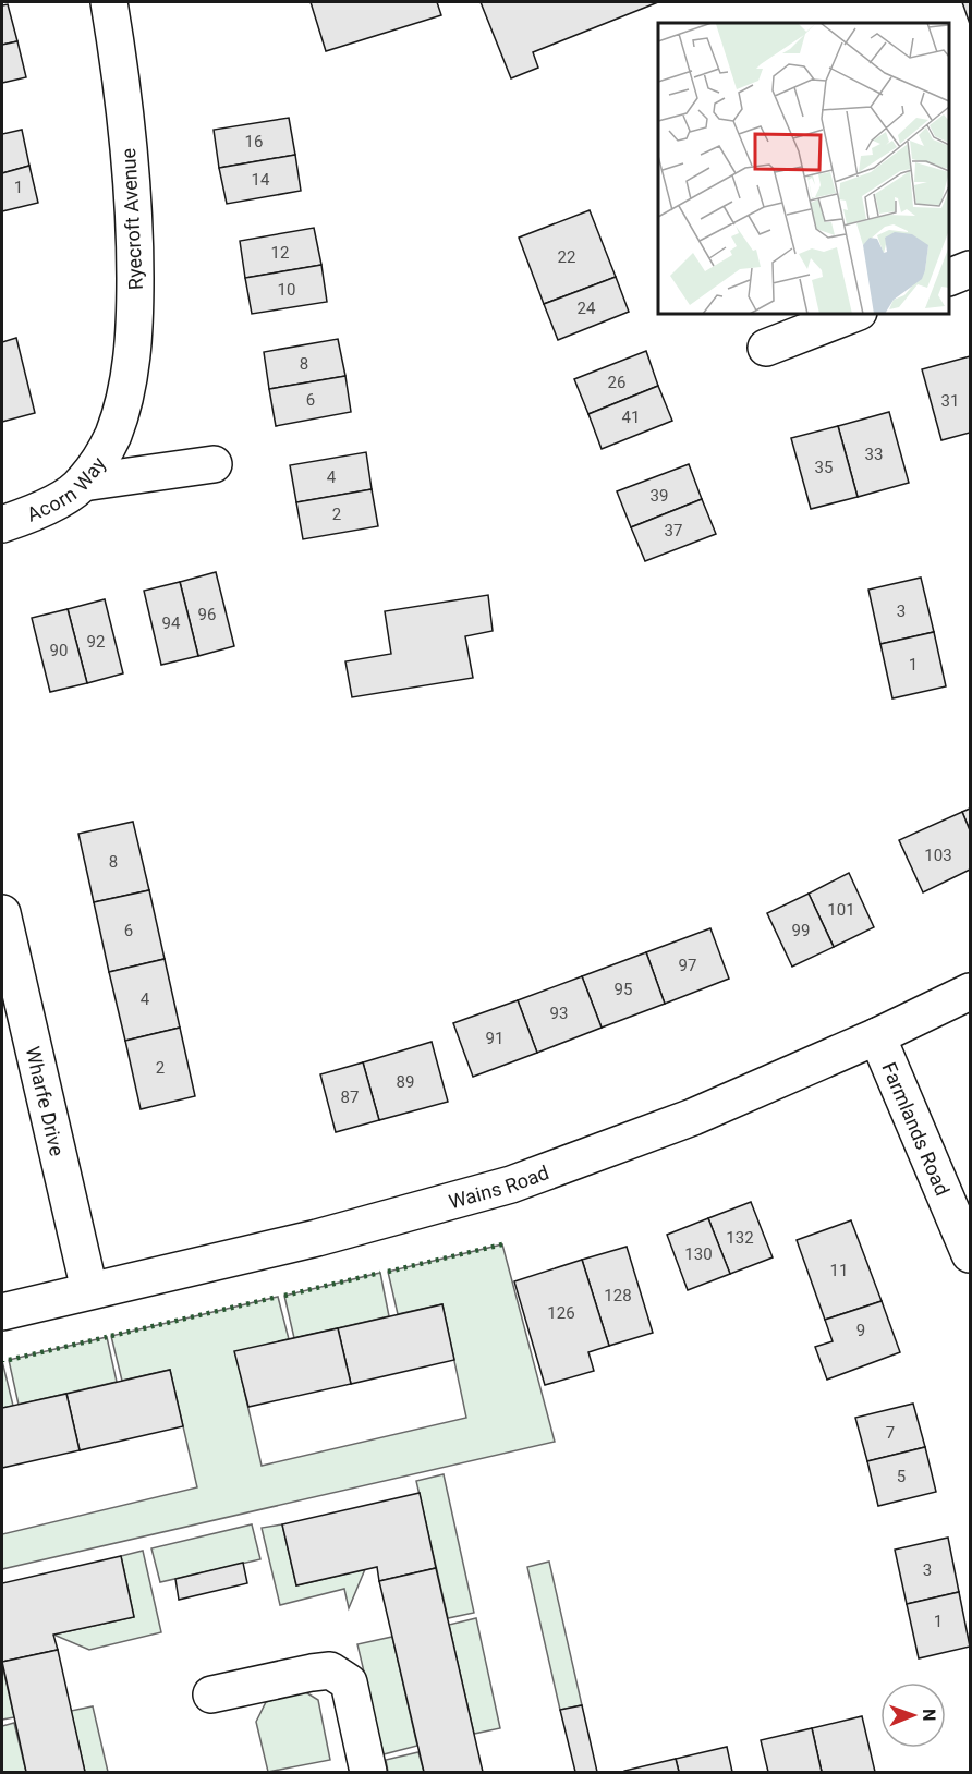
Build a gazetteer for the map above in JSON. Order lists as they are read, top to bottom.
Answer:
{
  "streets": {
    "street": [
      "Ryecroft Avenue",
      "Acorn Way",
      "Wharfe Drive",
      "Farmlands Road",
      "Wains Road"
    ]
  },
  "crossings": [
    ["Ryecroft Avenue", "Acorn Way"],
    ["Wharfe Drive", "Wains Road"],
    ["Farmlands Road", "Wains Road"]
  ],
  "house_numbers": [
    "16",
    "14",
    "1",
    "12",
    "22",
    "10",
    "24",
    "8",
    "26",
    "6",
    "31",
    "41",
    "33",
    "35",
    "4",
    "39",
    "2",
    "37",
    "3",
    "96",
    "94",
    "92",
    "90",
    "1",
    "103",
    "8",
    "101",
    "6",
    "99",
    "97",
    "95",
    "4",
    "93",
    "91",
    "2",
    "89",
    "87",
    "132",
    "130",
    "11",
    "128",
    "126",
    "9",
    "7",
    "5",
    "3",
    "1"
  ],
  "north": "right"
}
